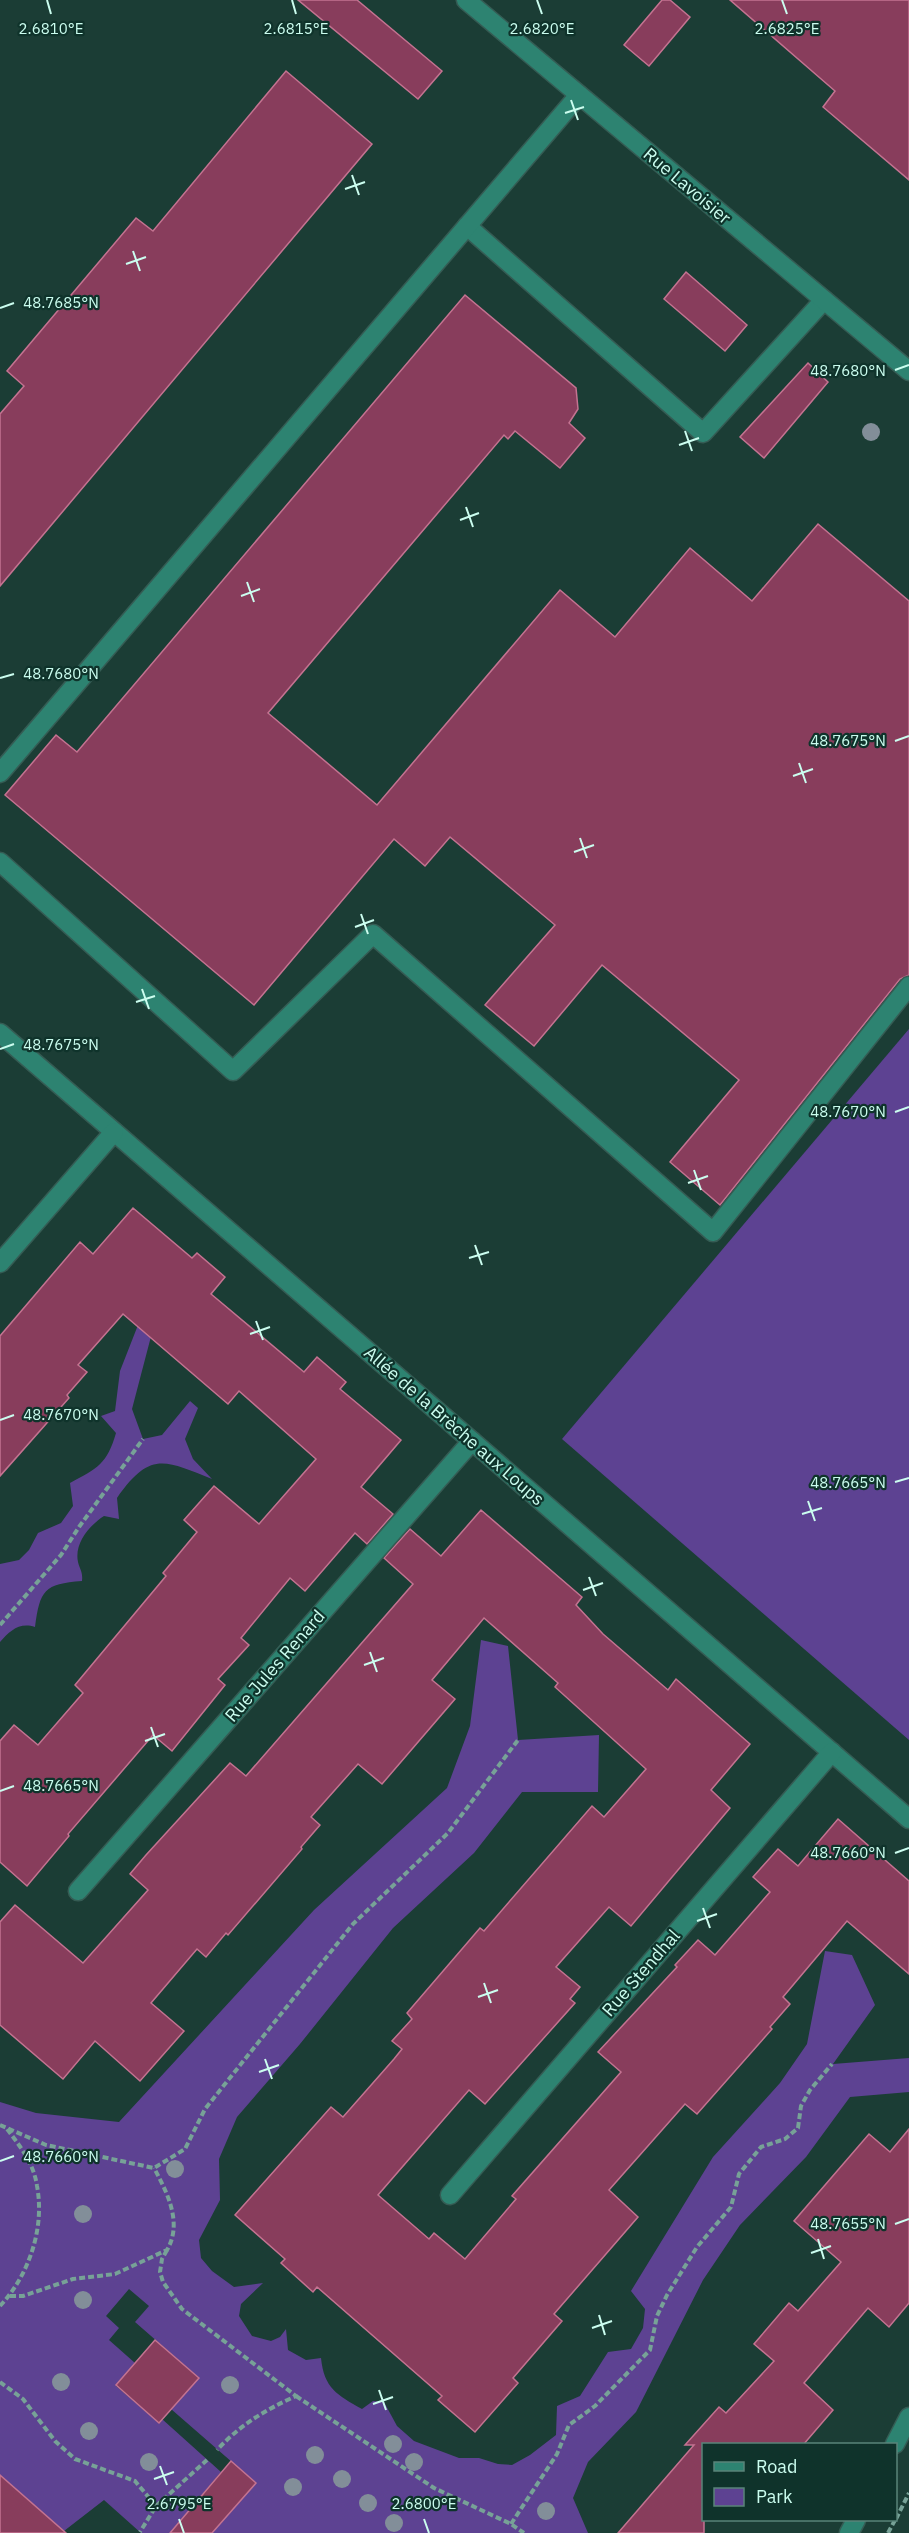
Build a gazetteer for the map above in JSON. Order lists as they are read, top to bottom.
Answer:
{
  "streets": {
    "street": [
      "Rue Lavoisier",
      "Allée de la Brèche aux Loups",
      "Rue Jules Renard",
      "Rue Stendhal"
    ]
  },
  "crossings": [
    ["Allée de la Brèche aux Loups", "Rue Jules Renard"],
    ["Allée de la Brèche aux Loups", "Rue Stendhal"]
  ],
  "legend": ["Road", "Park"],
  "coordinates": [
    "2.6810°E",
    "2.6815°E",
    "2.6820°E",
    "2.6825°E",
    "48.7685°N",
    "48.7680°N",
    "48.7675°N",
    "48.7670°N",
    "48.7665°N",
    "48.7660°N",
    "48.7655°N",
    "2.6795°E",
    "2.6800°E"
  ]
}
